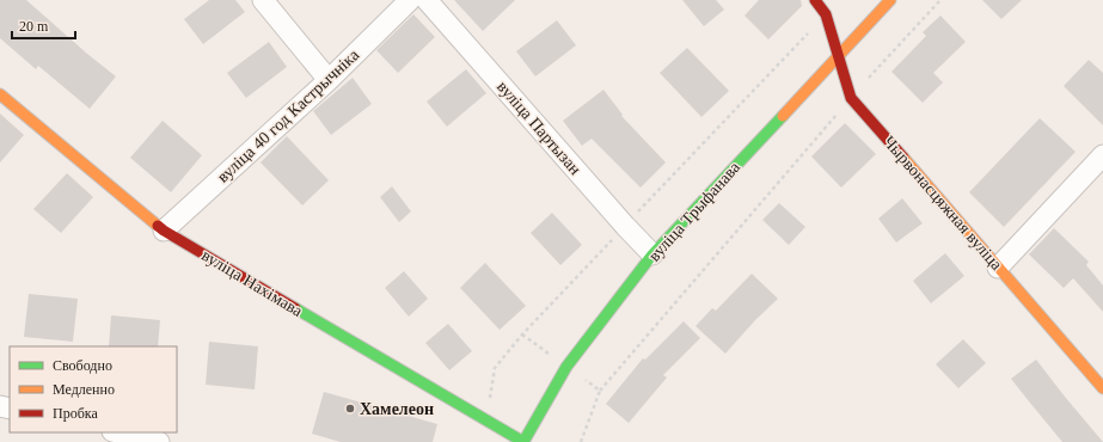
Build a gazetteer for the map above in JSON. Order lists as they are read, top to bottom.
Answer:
{
  "streets": {
    "street": [
      "вуліца 40 год Кастрычніка",
      "вуліца Партызан",
      "Чырвонасцяжная вуліца",
      "вуліца Трыфанава",
      "вуліца Нахімава"
    ]
  },
  "crossings": [
    ["вуліца 40 год Кастрычніка", "вуліца Нахімава"],
    ["вуліца Партызан", "вуліца Трыфанава"],
    ["Чырвонасцяжная вуліца", "вуліца Трыфанава"],
    ["вуліца Трыфанава", "вуліца Нахімава"]
  ],
  "places": ["Хамелеон"],
  "legend": ["Свободно", "Медленно", "Пробка"],
  "scale_bar": "20 m"
}
